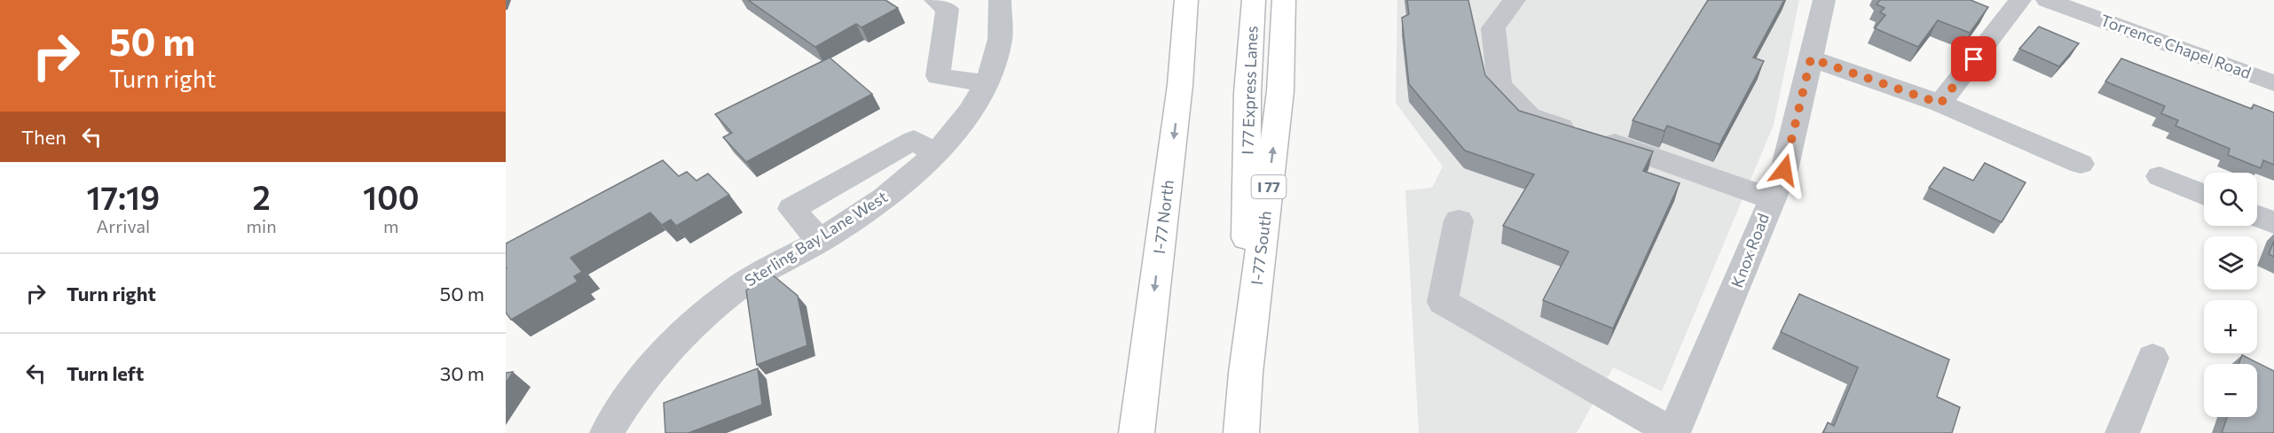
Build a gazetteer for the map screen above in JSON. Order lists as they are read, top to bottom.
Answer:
{
  "streets": {
    "highway": [
      "I 77 Express Lanes",
      "I 77",
      "I-77 North",
      "I-77 South"
    ],
    "street": ["Torrence Chapel Road", "Sterling Bay Lane West", "Knox Road"]
  },
  "crossings": [
    ["I 77 Express Lanes", "I-77 South"]
  ],
  "one_way": ["I-77 North", "I-77 South"],
  "page": {
    "turn": ["50 m", "Turn right"],
    "then": "Then",
    "eta": [
      "17:19",
      "Arrival",
      "2",
      "min",
      "100",
      "m"
    ],
    "map_buttons": ["+", "−"],
    "list": [
      {
        "name": "Turn right",
        "value": "50 m"
      },
      {
        "name": "Turn left",
        "value": "30 m"
      }
    ]
  }
}
